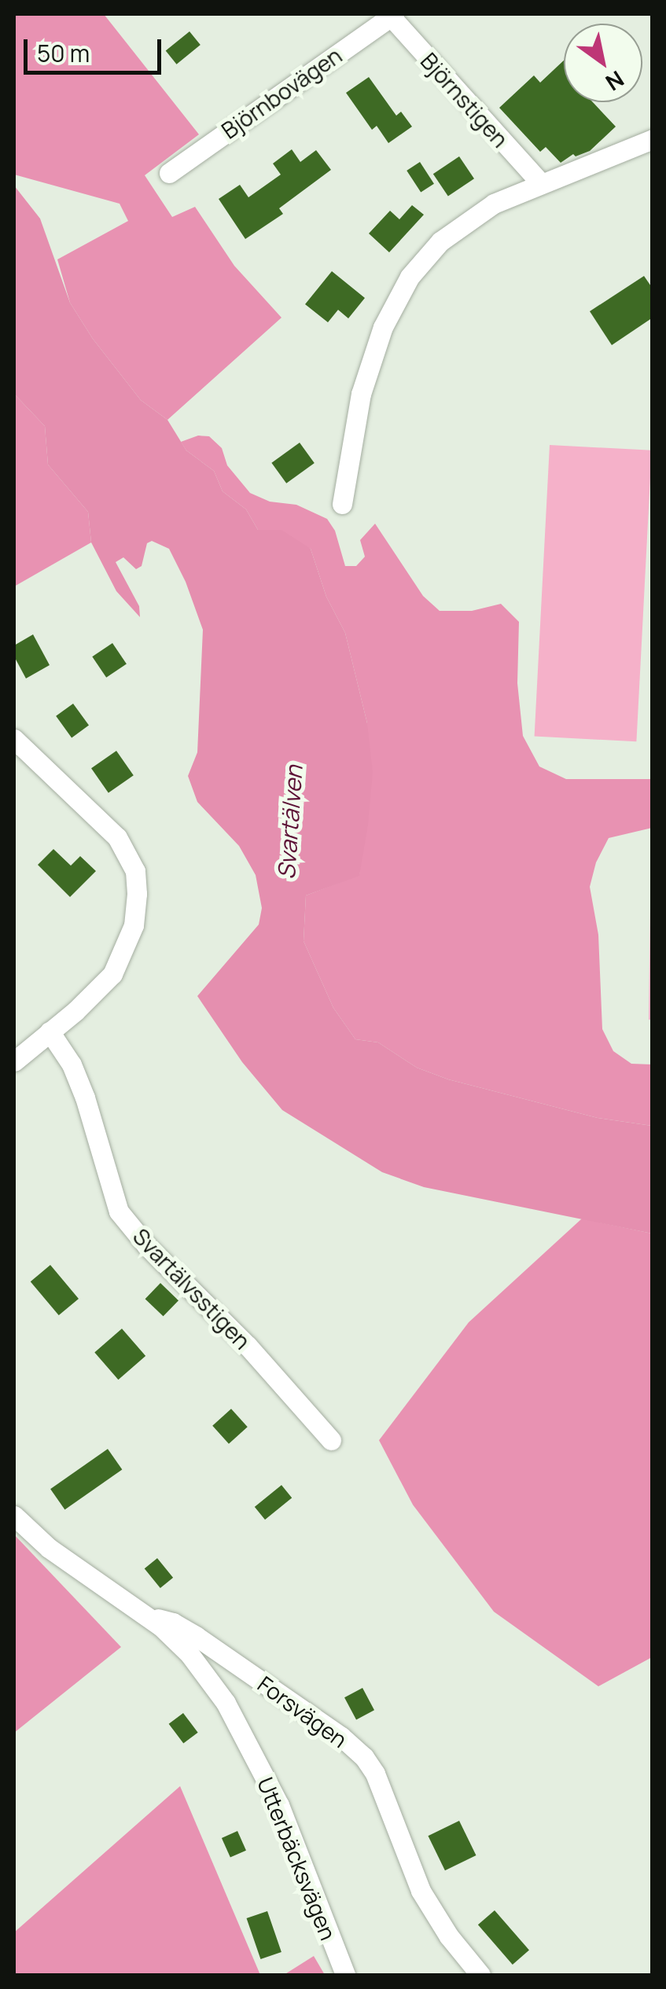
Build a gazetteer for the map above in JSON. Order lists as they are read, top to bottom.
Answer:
{
  "streets": {
    "street": [
      "Björnbovägen",
      "Björnstigen",
      "Svartälvsstigen",
      "Forsvägen",
      "Utterbäcksvägen"
    ]
  },
  "crossings": [
    ["Björnbovägen", "Björnstigen"],
    ["Forsvägen", "Utterbäcksvägen"]
  ],
  "water": ["Svartälven"],
  "scale_bar": "50 m",
  "north": "bottom right"
}
